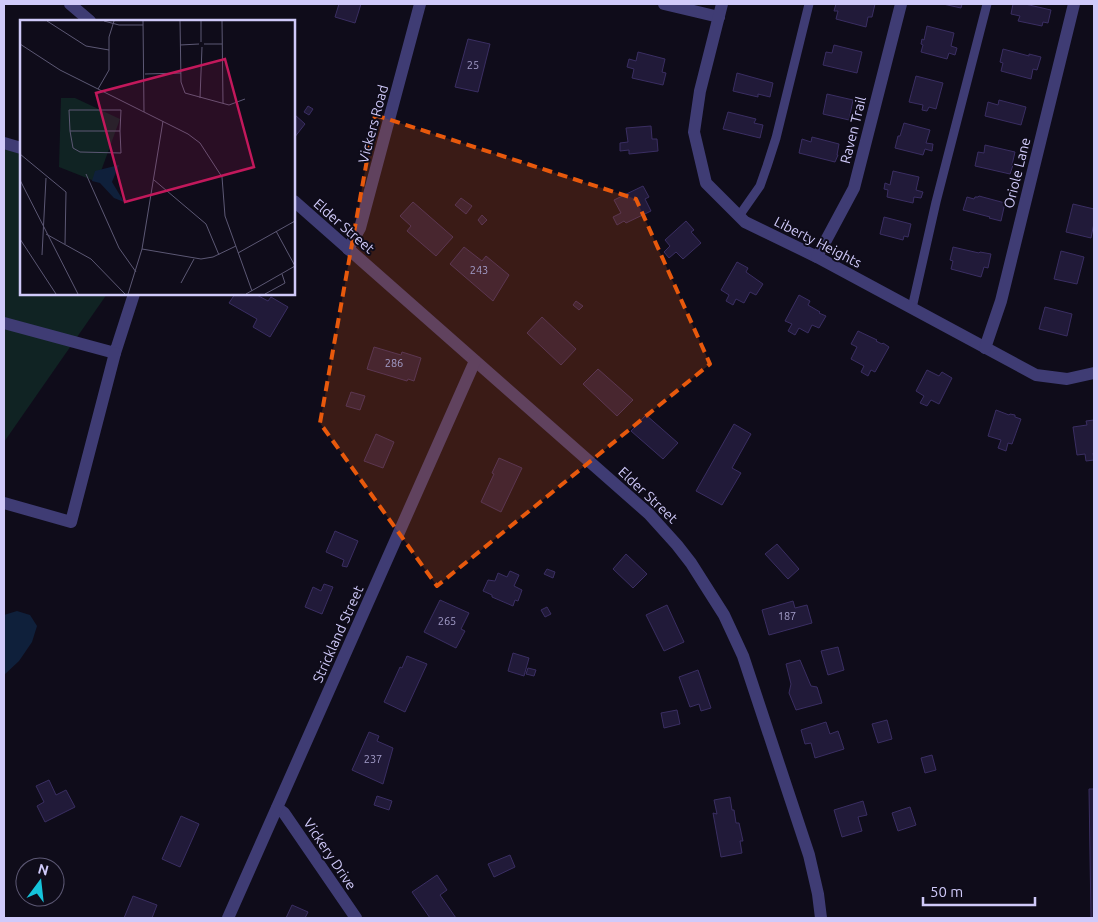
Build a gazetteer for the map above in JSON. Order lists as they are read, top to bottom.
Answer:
{
  "streets": {
    "street": [
      "Vickers Road",
      "Raven Trail",
      "Oriole Lane",
      "Elder Street",
      "Liberty Heights",
      "Strickland Street",
      "Vickery Drive"
    ]
  },
  "crossings": [
    ["Vickers Road", "Elder Street"],
    ["Raven Trail", "Liberty Heights"],
    ["Oriole Lane", "Liberty Heights"],
    ["Elder Street", "Strickland Street"],
    ["Strickland Street", "Vickery Drive"]
  ],
  "house_numbers": [
    "25",
    "243",
    "286",
    "187",
    "265",
    "237"
  ],
  "scale_bar": "50 m",
  "north": "top"
}
